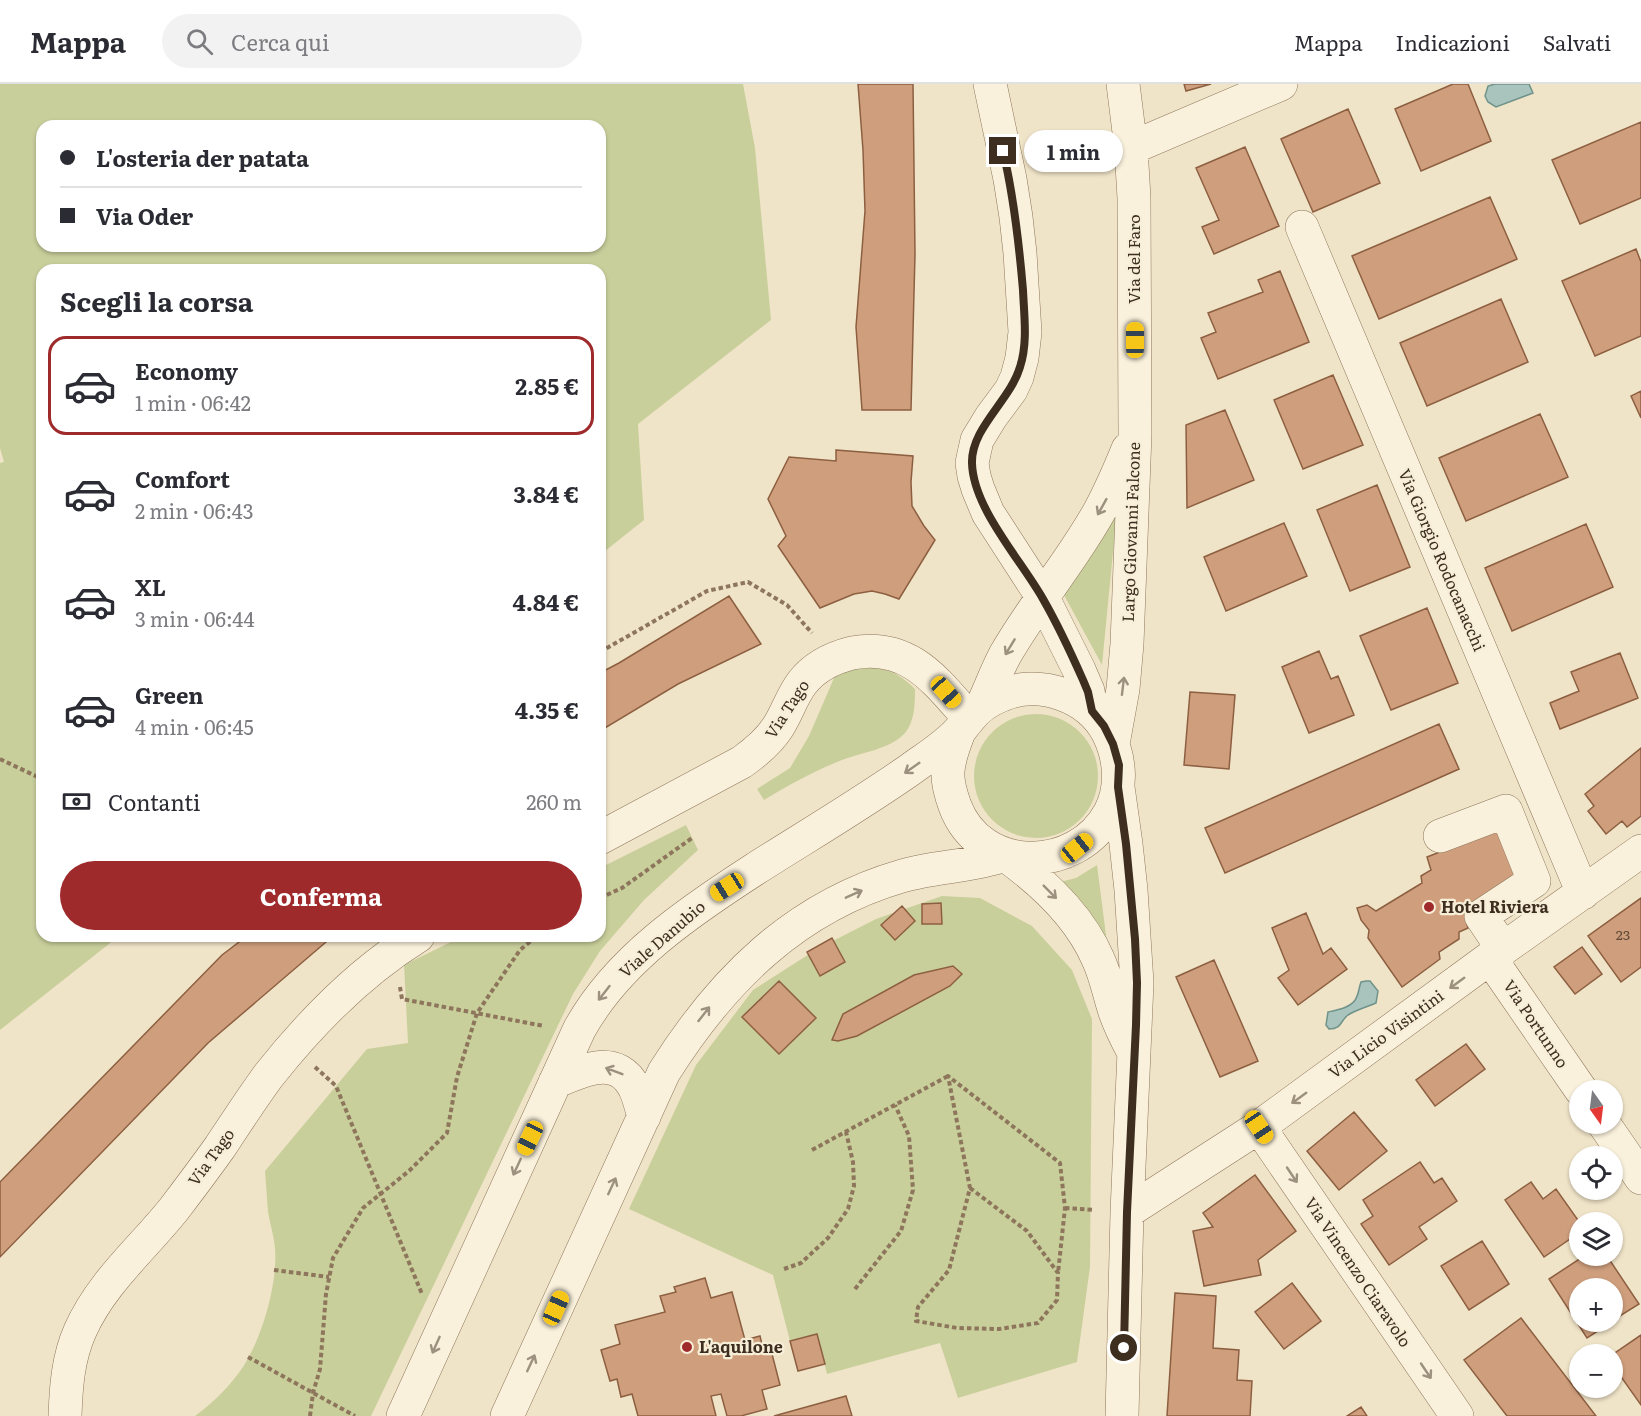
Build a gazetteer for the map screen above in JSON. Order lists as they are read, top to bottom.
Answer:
{
  "streets": {
    "street": [
      "Via del Faro",
      "Largo Giovanni Falcone",
      "Via Giorgio Rodocanacchi",
      "Via Tago",
      "Viale Danubio",
      "Via Portunno",
      "Via Licio Visintini",
      "Via Vincenzo Ciaravolo"
    ]
  },
  "crossings": [
    ["Via del Faro", "Largo Giovanni Falcone"],
    ["Largo Giovanni Falcone", "Via Tago"],
    ["Largo Giovanni Falcone", "Viale Danubio"],
    ["Via Giorgio Rodocanacchi", "Via Licio Visintini"],
    ["Via Tago", "Viale Danubio"],
    ["Via Portunno", "Via Licio Visintini"],
    ["Via Licio Visintini", "Via Vincenzo Ciaravolo"]
  ],
  "one_way": ["Via Licio Visintini", "Via Vincenzo Ciaravolo"],
  "places": ["Hotel Riviera", "L'aquilone"],
  "house_numbers": ["23"],
  "north": "bottom",
  "page": {
    "header": "Mappa",
    "search": "Cerca qui",
    "nav": ["Mappa", "Indicazioni", "Salvati"],
    "banner": ["L'osteria der patata", "Via Oder"],
    "bubble": "1 min",
    "heading": "Scegli la corsa",
    "list": [
      {
        "name": "Economy",
        "note": "1 min · 06:42",
        "value": "2.85 €"
      },
      {
        "name": "Comfort",
        "note": "2 min · 06:43",
        "value": "3.84 €"
      },
      {
        "name": "XL",
        "note": "3 min · 06:44",
        "value": "4.84 €"
      },
      {
        "name": "Green",
        "note": "4 min · 06:45",
        "value": "4.35 €"
      }
    ],
    "pay": ["Contanti", "260 m"],
    "buttons": "Conferma",
    "map_buttons": ["+", "−"]
  }
}
